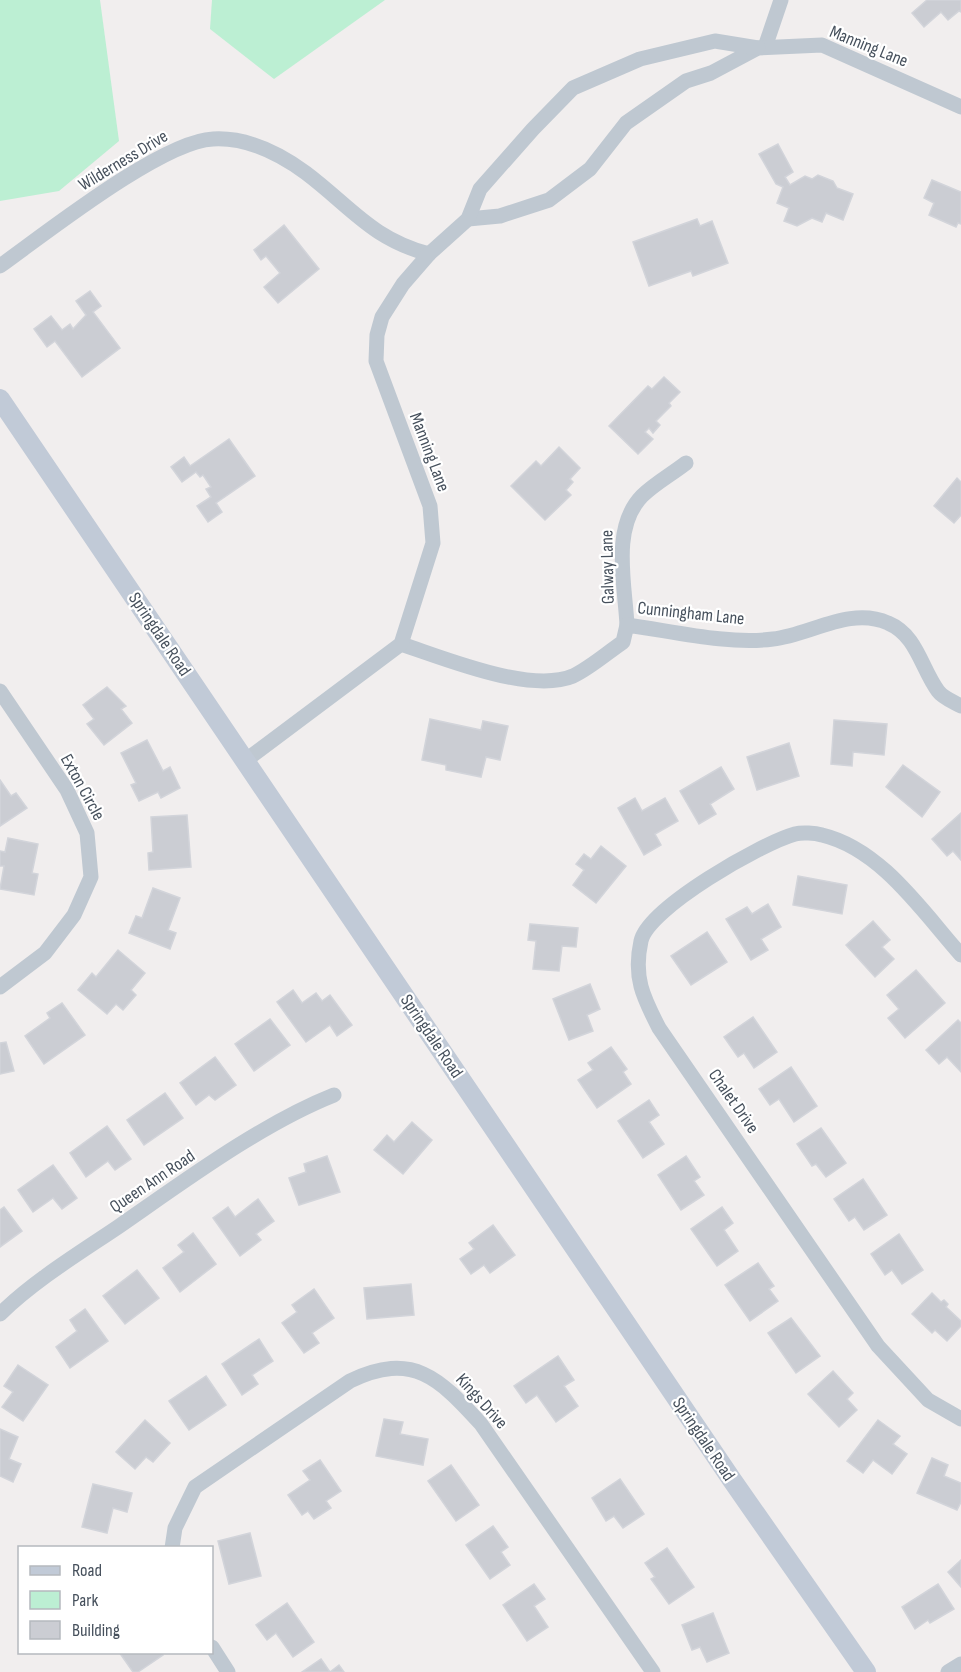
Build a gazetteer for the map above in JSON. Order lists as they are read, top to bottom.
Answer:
{
  "streets": {
    "main road": ["Springdale Road"],
    "street": [
      "Manning Lane",
      "Wilderness Drive",
      "Galway Lane",
      "Cunningham Lane",
      "Exton Circle",
      "Chalet Drive",
      "Queen Ann Road",
      "Kings Drive"
    ]
  },
  "crossings": [
    ["Manning Lane", "Wilderness Drive"],
    ["Manning Lane", "Cunningham Lane"],
    ["Galway Lane", "Cunningham Lane"]
  ],
  "legend": ["Road", "Park", "Building"]
}
